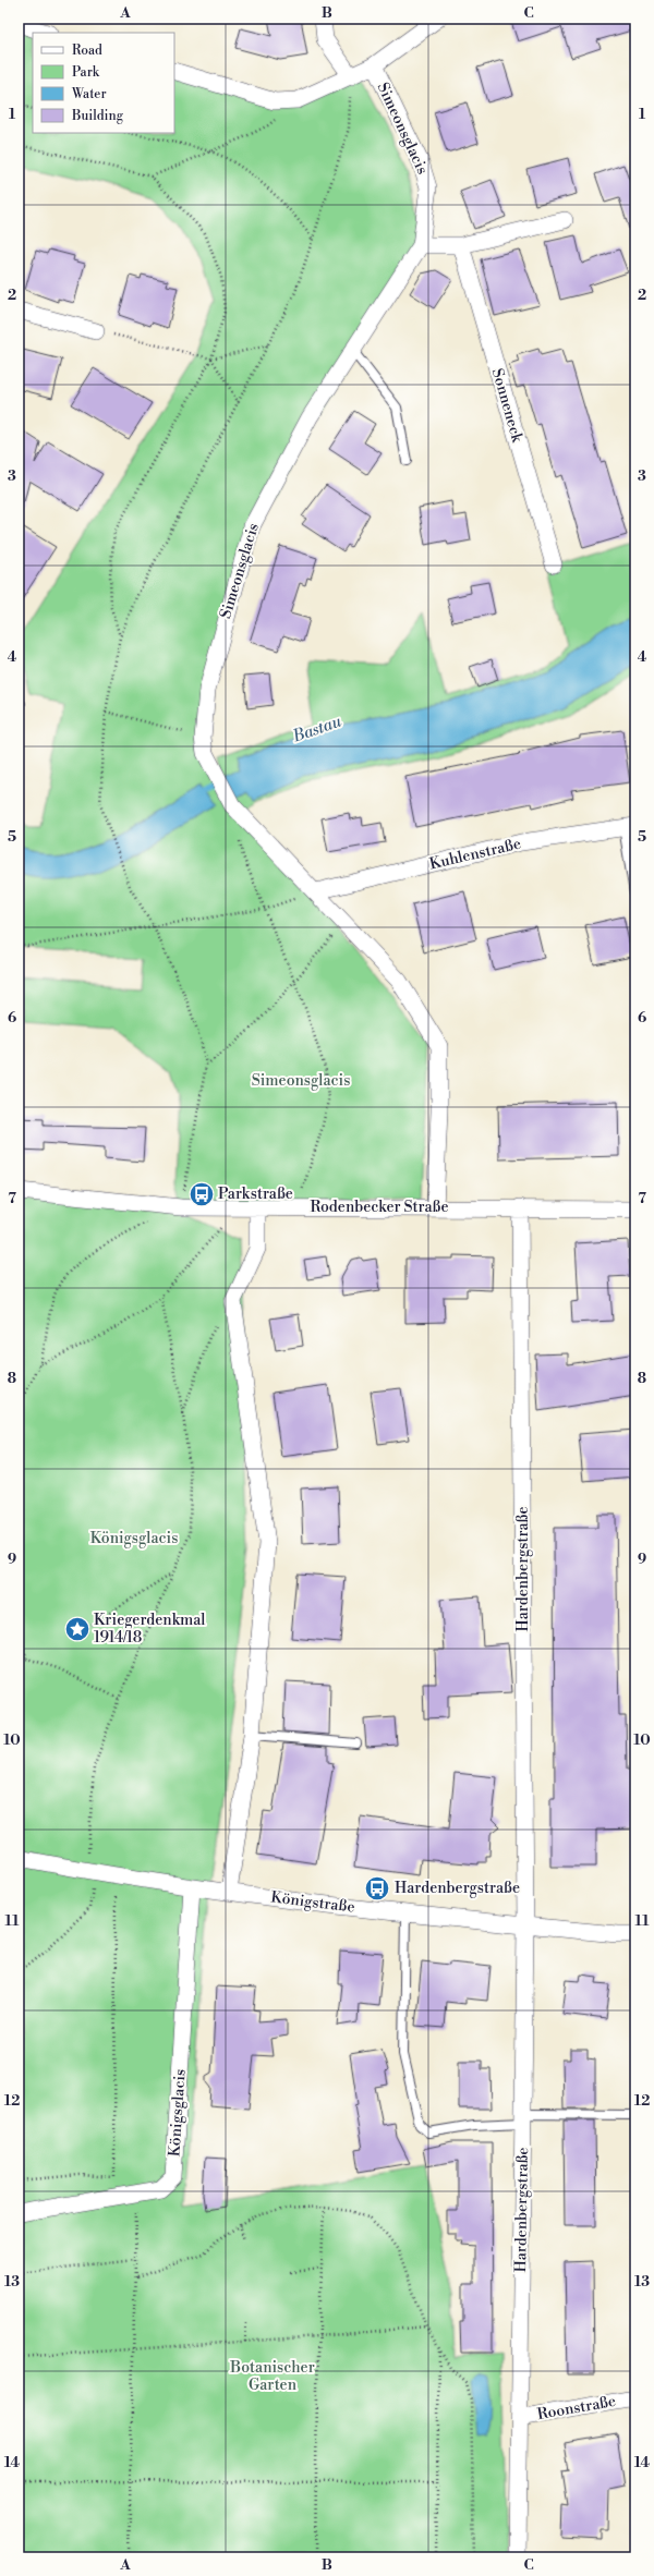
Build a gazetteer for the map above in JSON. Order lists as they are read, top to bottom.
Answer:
{
  "streets": {
    "street": [
      "Simeonsglacis",
      "Sonneneck",
      "Kuhlenstraße",
      "Rodenbecker Straße",
      "Hardenbergstraße",
      "Königstraße",
      "Königsglacis",
      "Roonstraße"
    ]
  },
  "crossings": [
    ["Rodenbecker Straße", "Hardenbergstraße"],
    ["Hardenbergstraße", "Königstraße"],
    ["Hardenbergstraße", "Roonstraße"],
    ["Königstraße", "Königsglacis"]
  ],
  "water": ["Bastau"],
  "parks": ["Simeonsglacis", "Königsglacis", "Botanischer Garten"],
  "places": {
    "bus stop": ["Parkstraße", "Hardenbergstraße"],
    "place": ["Kriegerdenkmal 1914/18"]
  },
  "legend": [
    "Road",
    "Park",
    "Water",
    "Building"
  ],
  "grid": {
    "columns": ["A", "B", "C"],
    "rows": [
      "1",
      "2",
      "3",
      "4",
      "5",
      "6",
      "7",
      "8",
      "9",
      "10",
      "11",
      "12",
      "13",
      "14"
    ]
  }
}
